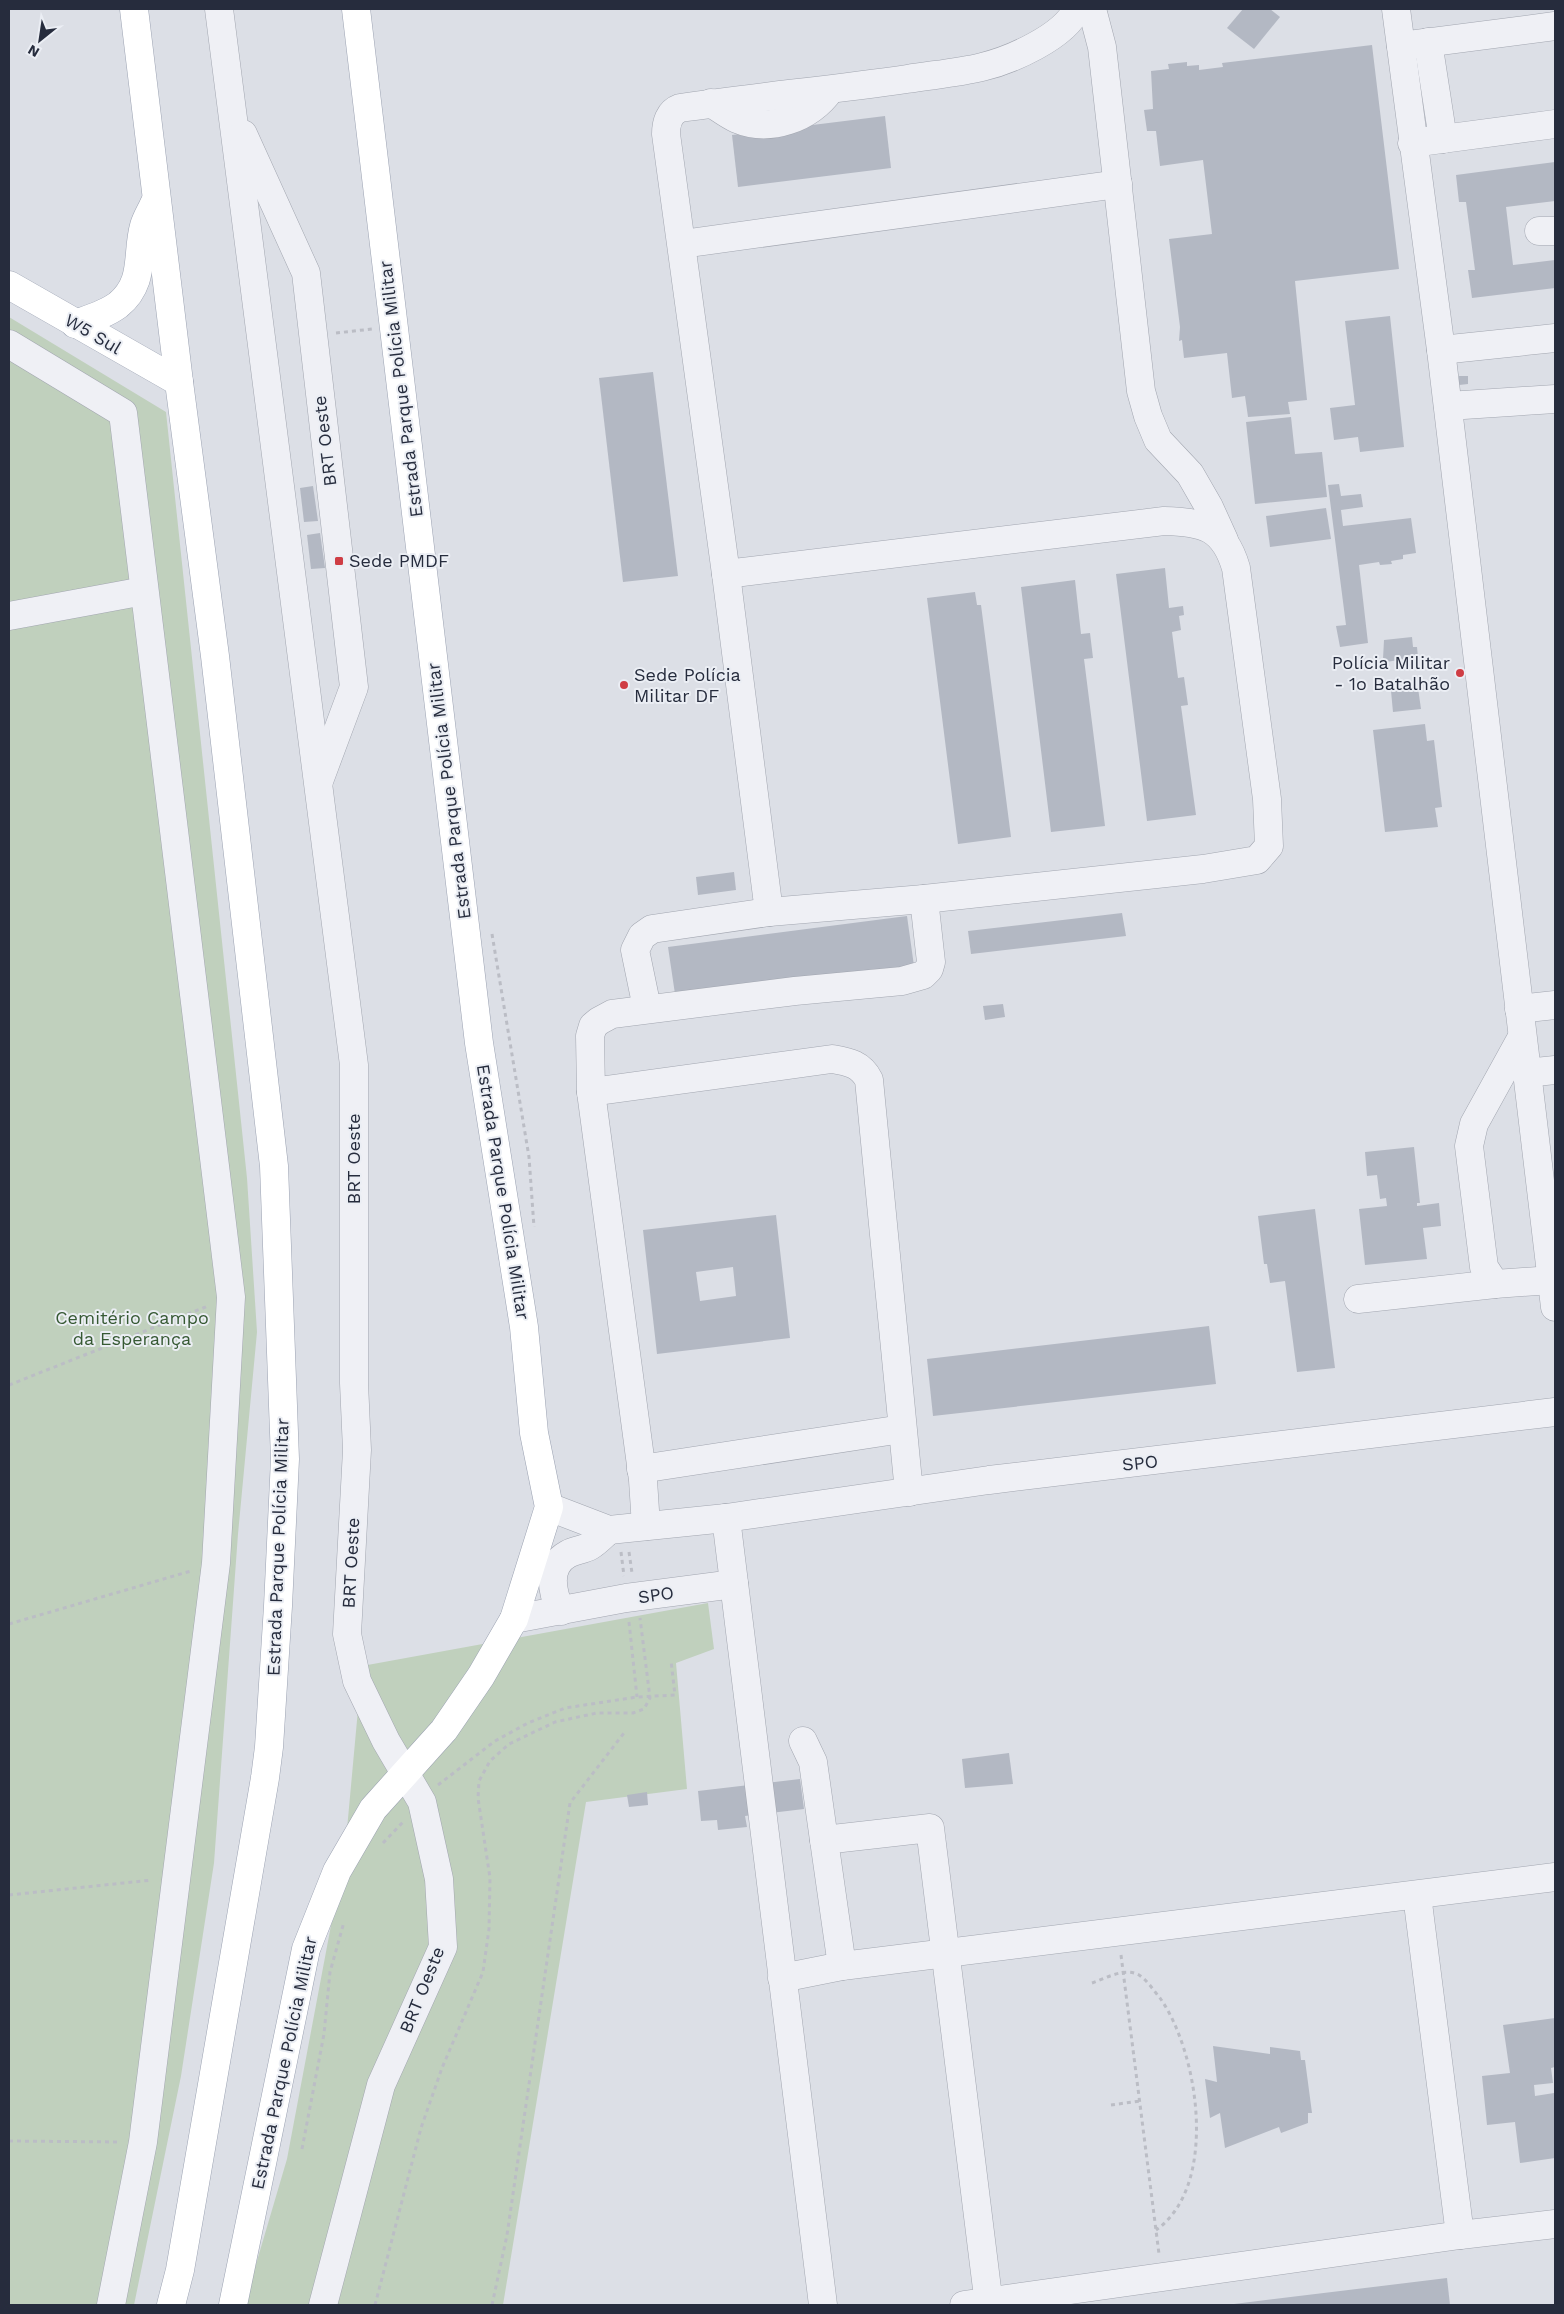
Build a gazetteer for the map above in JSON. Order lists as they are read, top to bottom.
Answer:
{
  "streets": {
    "main road": ["W5 Sul", "Estrada Parque Polícia Militar"],
    "street": ["BRT Oeste", "SPO"]
  },
  "crossings": [
    ["W5 Sul", "Estrada Parque Polícia Militar"],
    ["Estrada Parque Polícia Militar", "BRT Oeste"],
    ["Estrada Parque Polícia Militar", "SPO"]
  ],
  "parks": ["Cemitério Campo da Esperança"],
  "places": {
    "transit": ["Sede PMDF"],
    "other": ["Polícia Militar - 1o Batalhão", "Sede Polícia Militar DF"]
  },
  "north": "bottom left"
}
